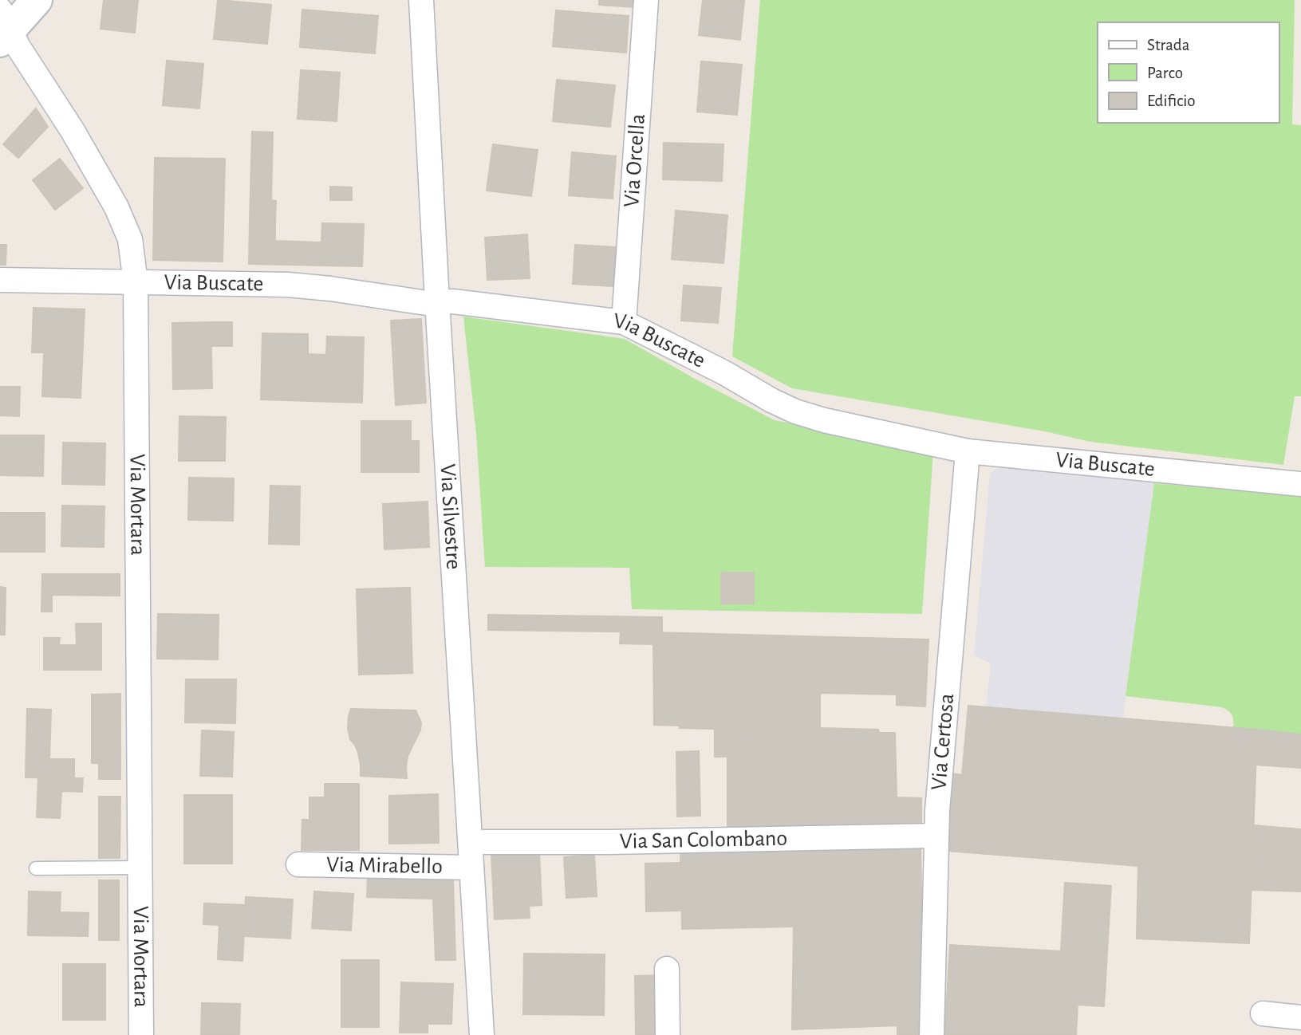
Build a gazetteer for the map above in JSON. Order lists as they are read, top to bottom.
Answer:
{
  "streets": {
    "street": [
      "Via Orcella",
      "Via Buscate",
      "Via Mortara",
      "Via Silvestre",
      "Via Certosa",
      "Via San Colombano",
      "Via Mirabello"
    ]
  },
  "crossings": [
    ["Via Orcella", "Via Buscate"],
    ["Via Buscate", "Via Mortara"],
    ["Via Buscate", "Via Silvestre"],
    ["Via Buscate", "Via Certosa"],
    ["Via Silvestre", "Via San Colombano"],
    ["Via Silvestre", "Via Mirabello"],
    ["Via Certosa", "Via San Colombano"]
  ],
  "legend": ["Strada", "Parco", "Edificio"]
}
